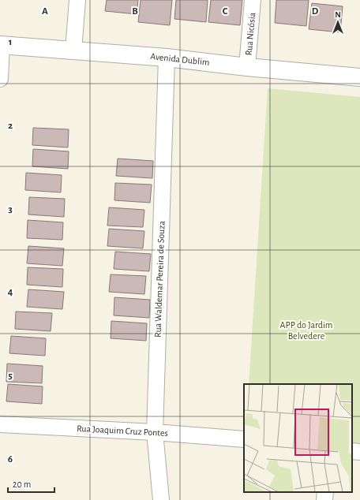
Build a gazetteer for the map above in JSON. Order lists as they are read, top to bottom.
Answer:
{
  "streets": {
    "street": [
      "Rua Nicósia",
      "Avenida Dublim",
      "Rua Waldemar Pereira de Souza",
      "Rua Joaquim Cruz Pontes"
    ]
  },
  "crossings": [
    ["Rua Nicósia", "Avenida Dublim"],
    ["Avenida Dublim", "Rua Waldemar Pereira de Souza"],
    ["Rua Waldemar Pereira de Souza", "Rua Joaquim Cruz Pontes"]
  ],
  "parks": ["APP do Jardim Belvedere"],
  "scale_bar": "20 m",
  "north": "top",
  "grid": {
    "columns": [
      "A",
      "B",
      "C",
      "D"
    ],
    "rows": [
      "1",
      "2",
      "3",
      "4",
      "5",
      "6"
    ]
  }
}
